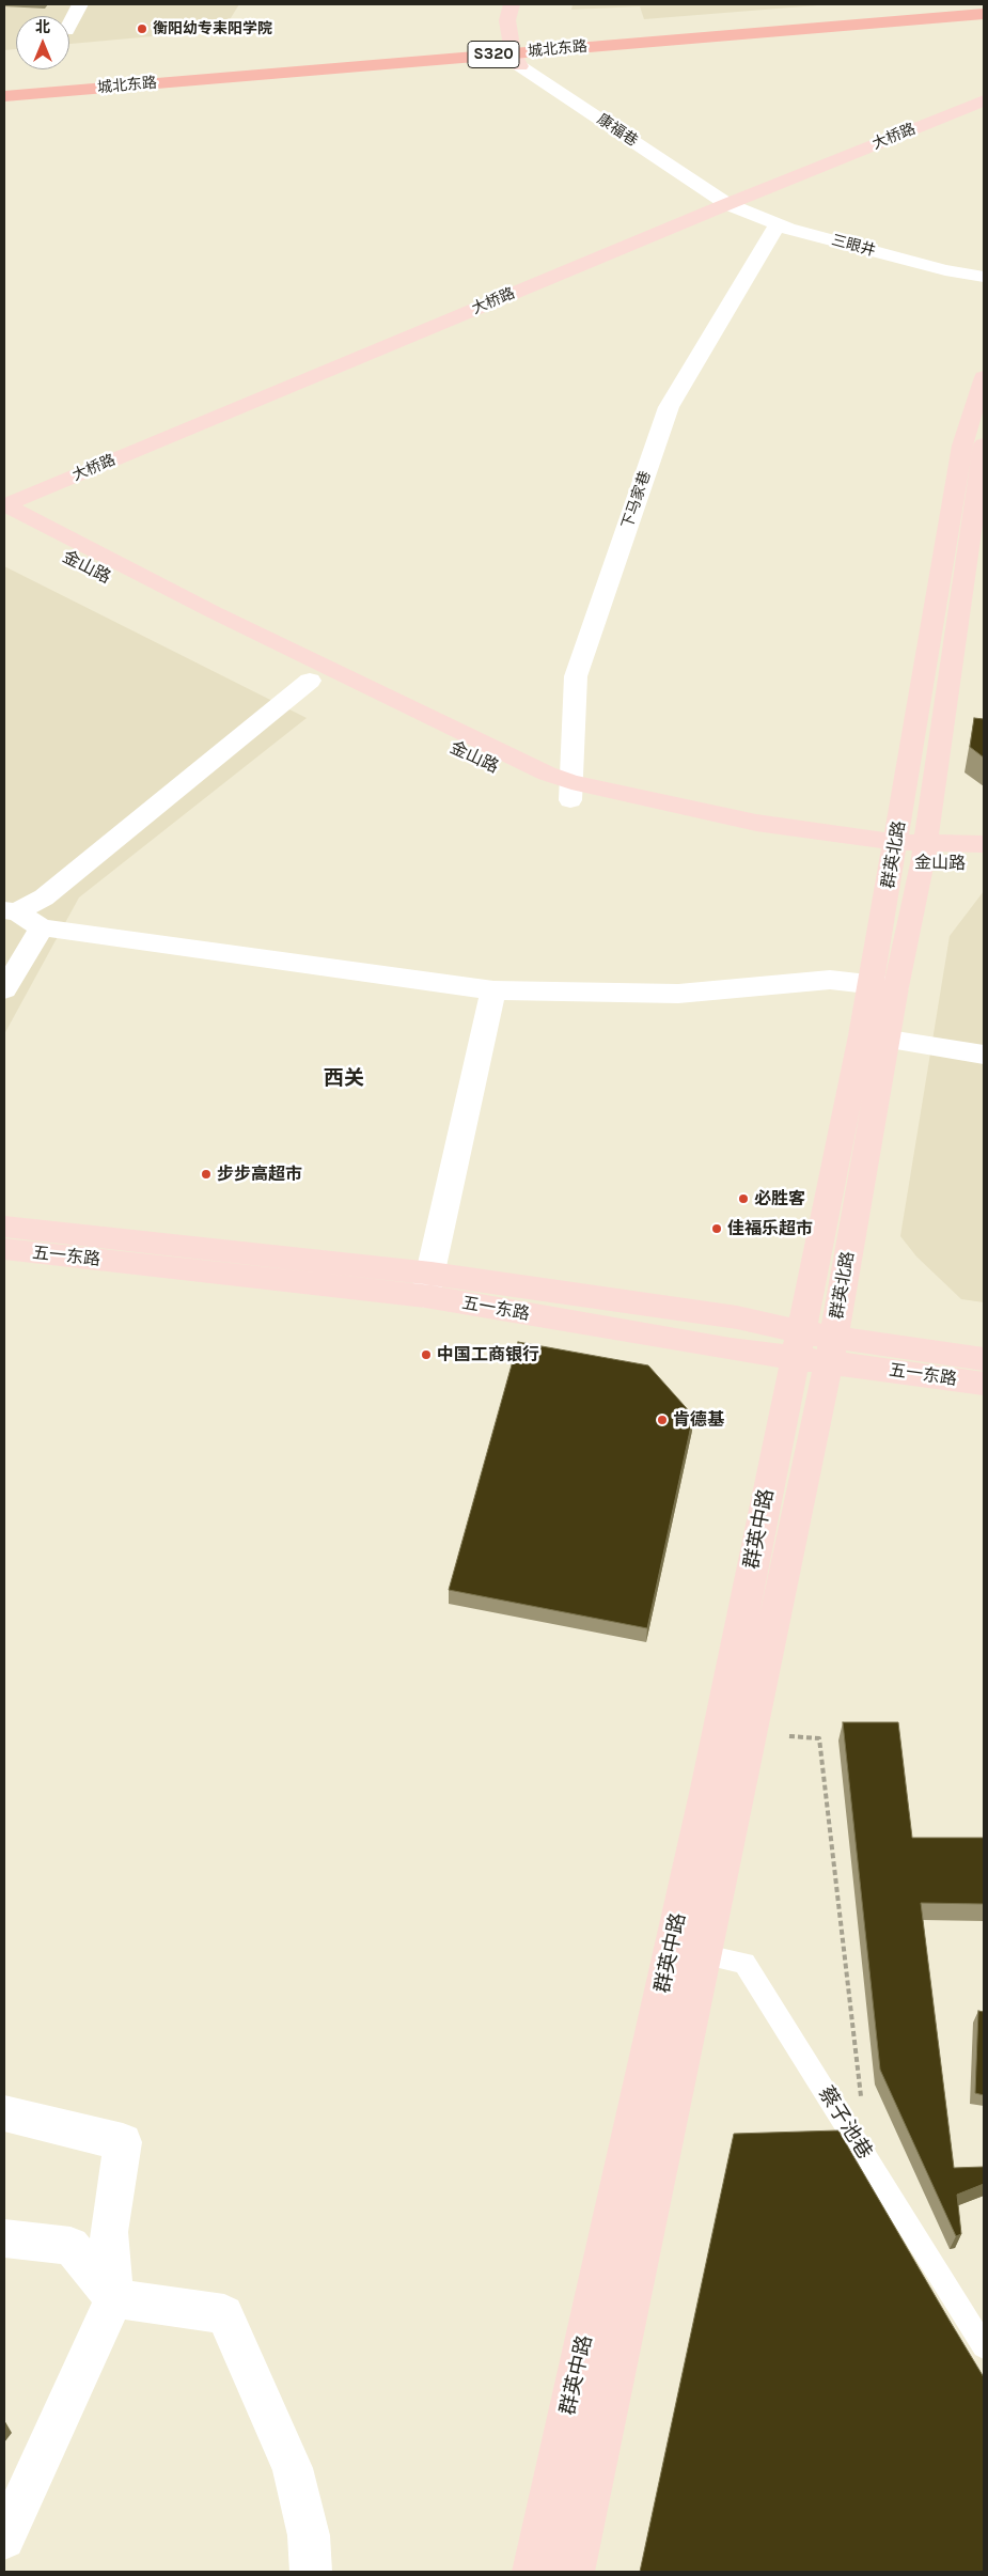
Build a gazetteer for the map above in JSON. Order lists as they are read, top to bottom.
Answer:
{
  "streets": {
    "main road": [
      "城北东路",
      "S320",
      "大桥路",
      "金山路",
      "群英北路",
      "五一东路",
      "群英中路"
    ],
    "street": ["康福巷", "三眼井", "下马家巷"],
    "lane": ["蔡子池巷"]
  },
  "crossings": [
    ["城北东路", "康福巷"],
    ["康福巷", "大桥路"],
    ["康福巷", "三眼井"],
    ["大桥路", "三眼井"],
    ["大桥路", "金山路"],
    ["三眼井", "下马家巷"],
    ["下马家巷", "金山路"],
    ["金山路", "群英北路"],
    ["群英北路", "五一东路"],
    ["群英北路", "群英中路"],
    ["五一东路", "群英中路"],
    ["群英中路", "蔡子池巷"]
  ],
  "districts": ["西关"],
  "places": [
    "衡阳幼专耒阳学院",
    "步步高超市",
    "必胜客",
    "佳福乐超市",
    "中国工商银行",
    "肯德基"
  ],
  "north": "top"
}
